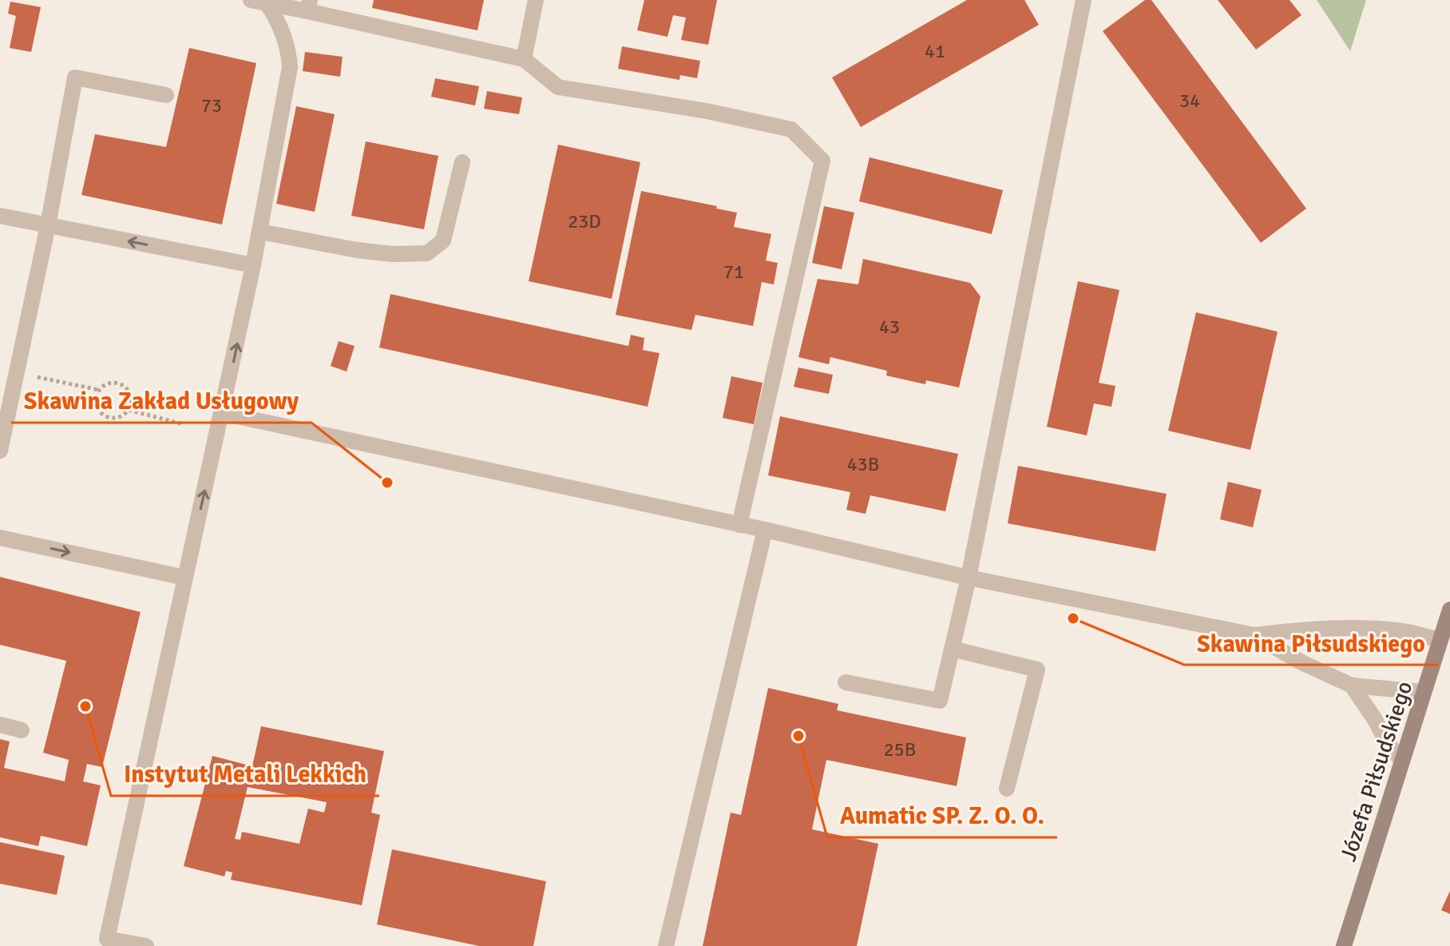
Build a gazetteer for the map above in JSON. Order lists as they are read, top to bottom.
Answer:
{
  "streets": {
    "main road": ["Józefa Piłsudskiego"]
  },
  "places": [
    "Skawina Zakład Usługowy",
    "Skawina Piłsudskiego",
    "Instytut Metali Lekkich",
    "Aumatic SP. Z. O. O."
  ],
  "house_numbers": [
    "41",
    "34",
    "73",
    "23D",
    "71",
    "43",
    "43B",
    "25B"
  ]
}
